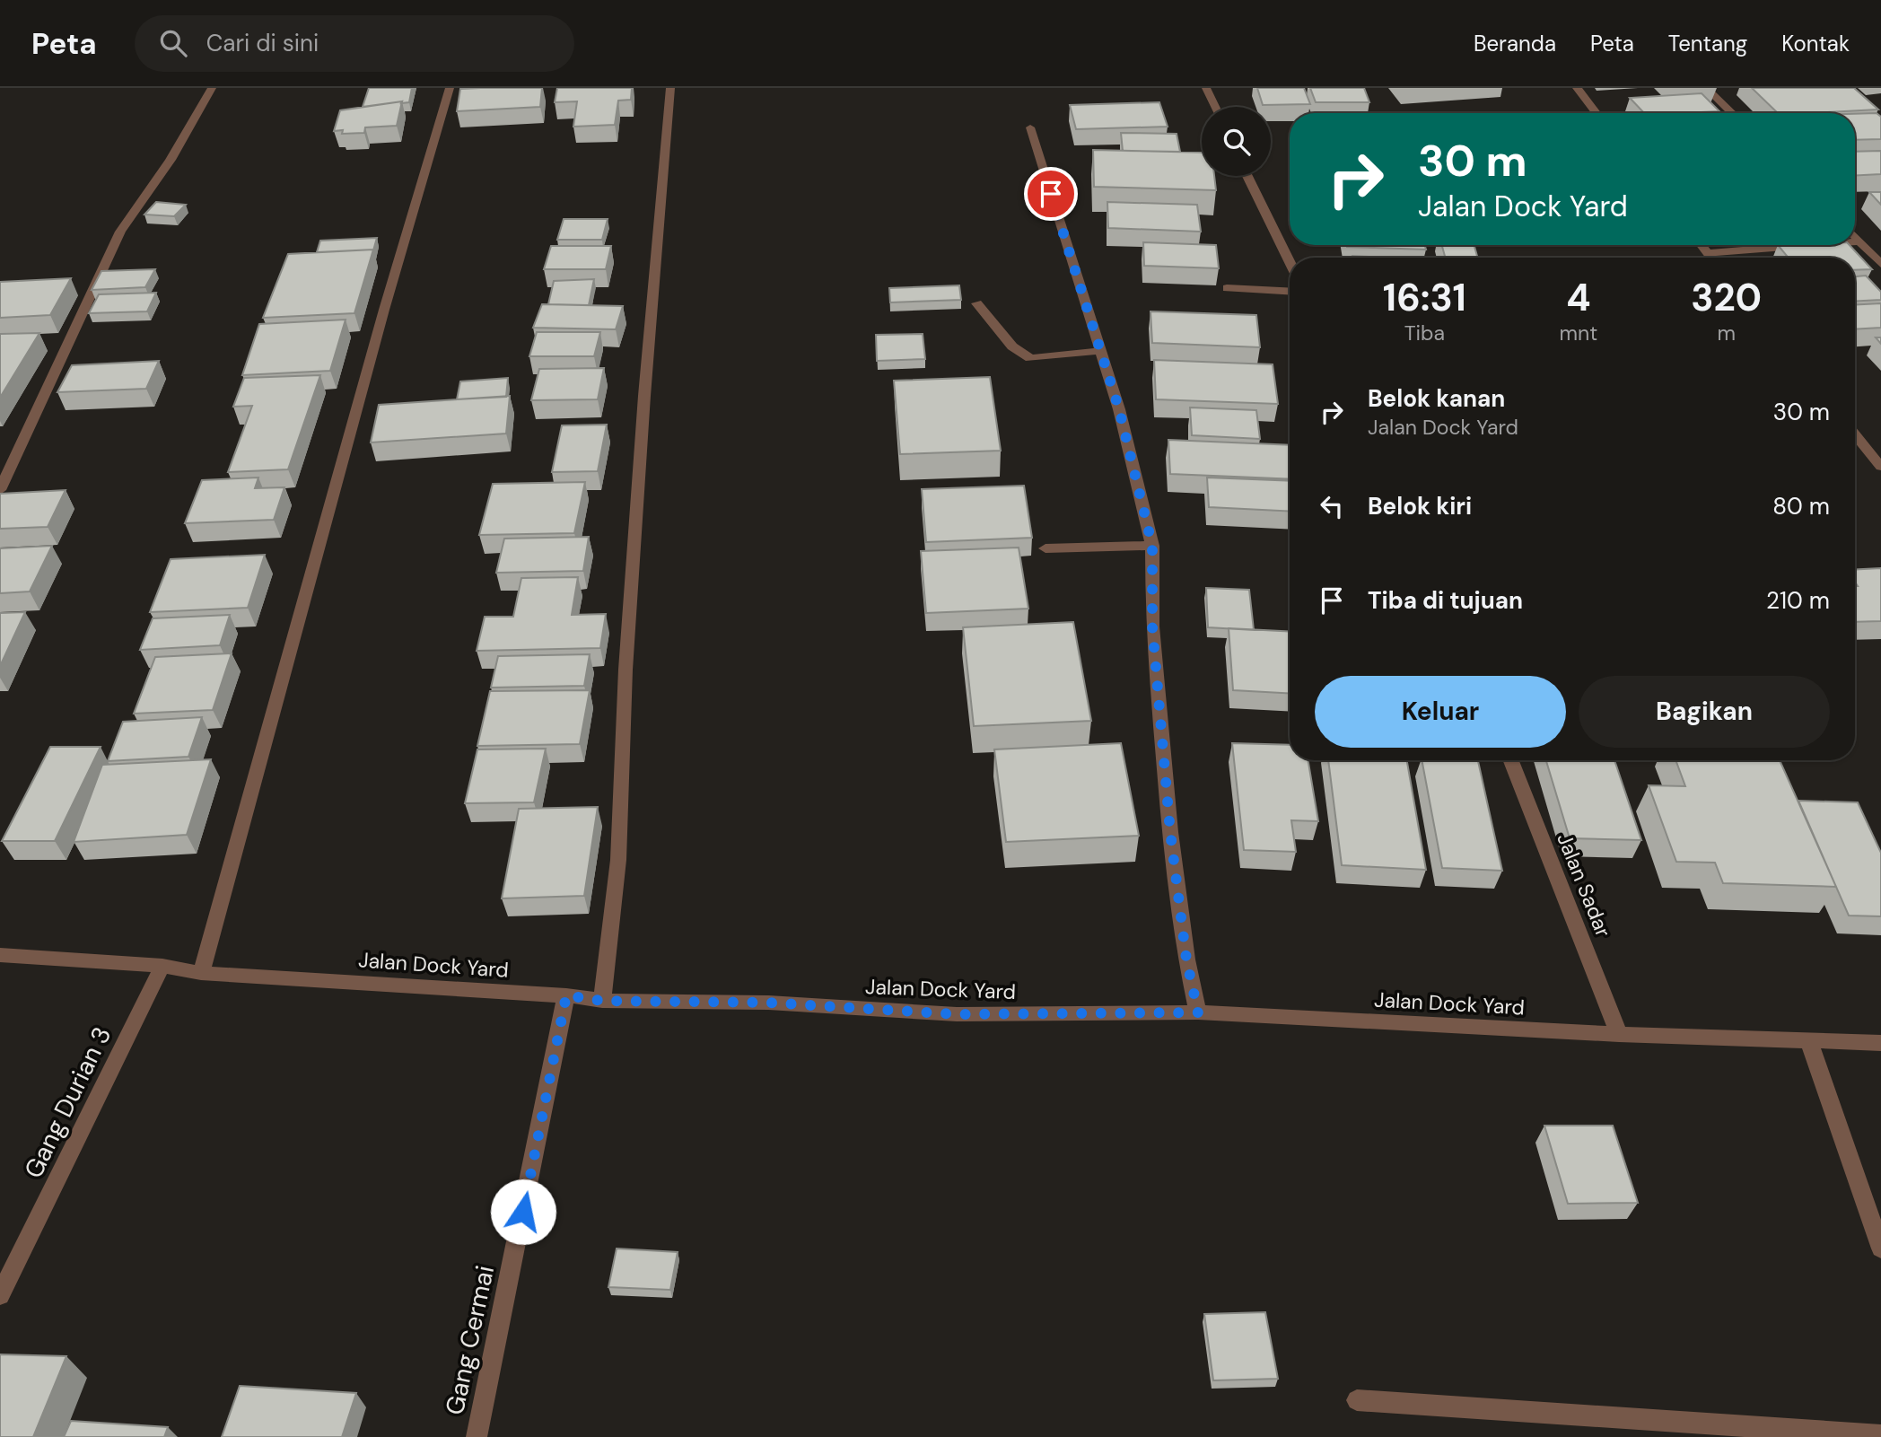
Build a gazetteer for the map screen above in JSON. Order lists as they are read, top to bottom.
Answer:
{
  "streets": {
    "street": [
      "Jalan Sadar",
      "Jalan Dock Yard",
      "Gang Durian 3",
      "Gang Cermai"
    ]
  },
  "crossings": [
    ["Jalan Sadar", "Jalan Dock Yard"],
    ["Jalan Dock Yard", "Gang Durian 3"],
    ["Jalan Dock Yard", "Gang Cermai"]
  ],
  "page": {
    "header": "Peta",
    "search": "Cari di sini",
    "nav": [
      "Beranda",
      "Peta",
      "Tentang",
      "Kontak"
    ],
    "turn": ["30 m", "Jalan Dock Yard"],
    "eta": [
      "16:31",
      "Tiba",
      "4",
      "mnt",
      "320",
      "m"
    ],
    "list": [
      {
        "name": "Belok kanan",
        "note": "Jalan Dock Yard",
        "value": "30 m"
      },
      {
        "name": "Belok kiri",
        "value": "80 m"
      },
      {
        "name": "Tiba di tujuan",
        "value": "210 m"
      }
    ],
    "buttons": ["Keluar", "Bagikan"]
  }
}
